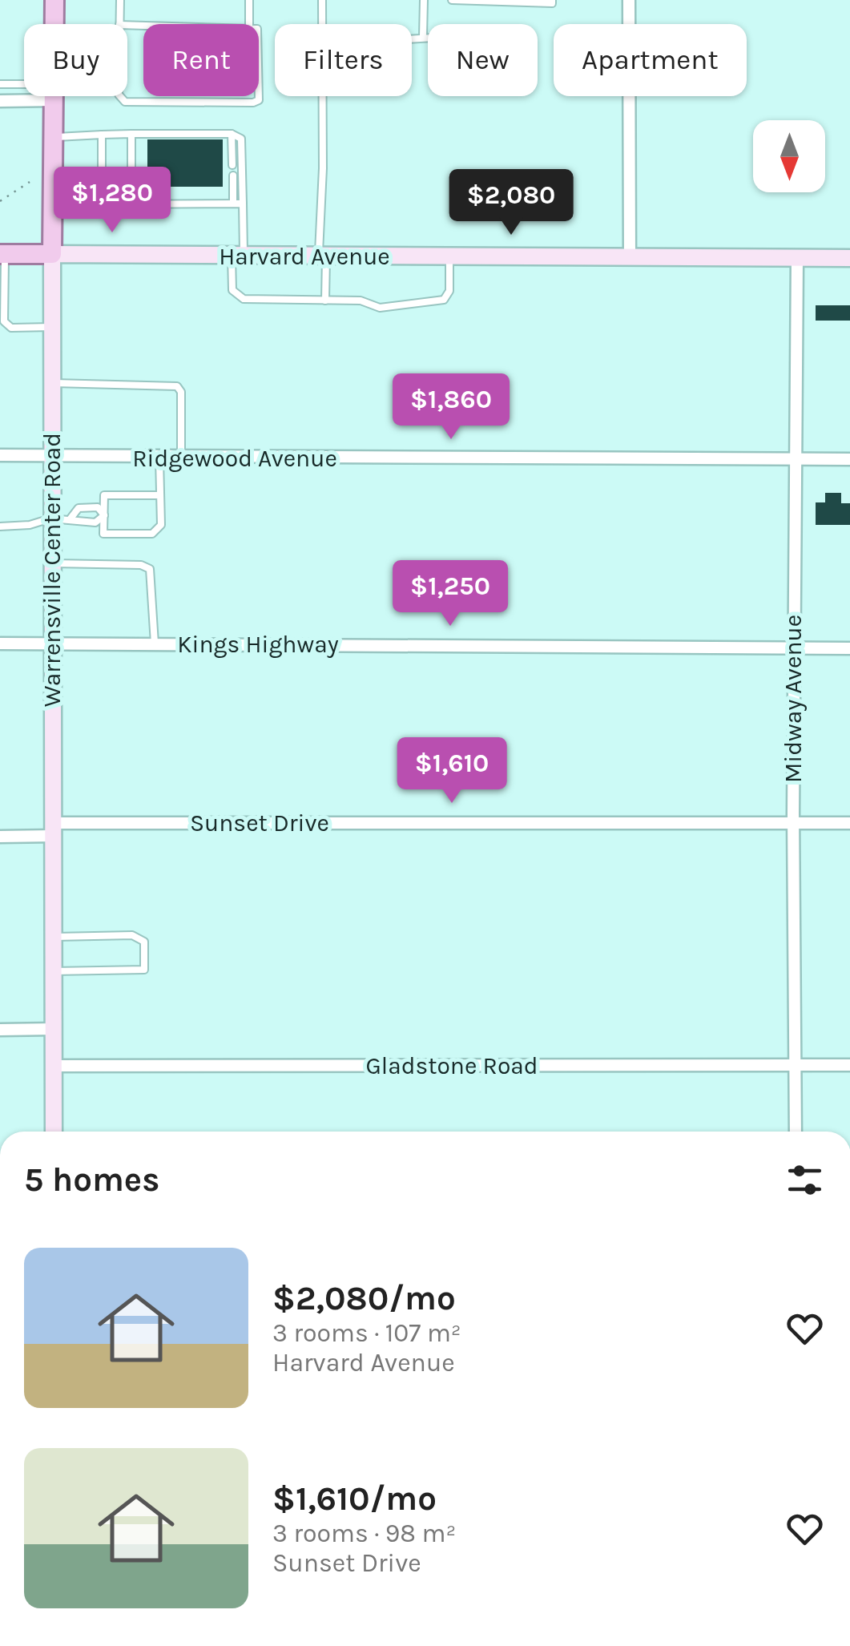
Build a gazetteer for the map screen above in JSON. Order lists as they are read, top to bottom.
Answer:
{
  "streets": {
    "main road": ["Harvard Avenue", "Warrensville Center Road"],
    "street": [
      "Ridgewood Avenue",
      "Kings Highway",
      "Midway Avenue",
      "Sunset Drive",
      "Gladstone Road"
    ]
  },
  "crossings": [
    ["Harvard Avenue", "Warrensville Center Road"],
    ["Harvard Avenue", "Midway Avenue"],
    ["Ridgewood Avenue", "Warrensville Center Road"],
    ["Ridgewood Avenue", "Midway Avenue"],
    ["Warrensville Center Road", "Kings Highway"],
    ["Warrensville Center Road", "Sunset Drive"],
    ["Warrensville Center Road", "Gladstone Road"],
    ["Kings Highway", "Midway Avenue"],
    ["Midway Avenue", "Sunset Drive"],
    ["Midway Avenue", "Gladstone Road"]
  ],
  "north": "bottom",
  "page": {
    "chip": [
      "Buy",
      "Rent",
      "Filters",
      "New",
      "Apartment"
    ],
    "price": [
      "$1,280",
      "$2,080",
      "$1,860",
      "$1,250",
      "$1,610"
    ],
    "heading": "5 homes",
    "list": [
      {
        "name": "$2,080/mo",
        "note": "3 rooms · 107 m² · Harvard Avenue"
      },
      {
        "name": "$1,610/mo",
        "note": "3 rooms · 98 m² · Sunset Drive"
      }
    ]
  }
}
